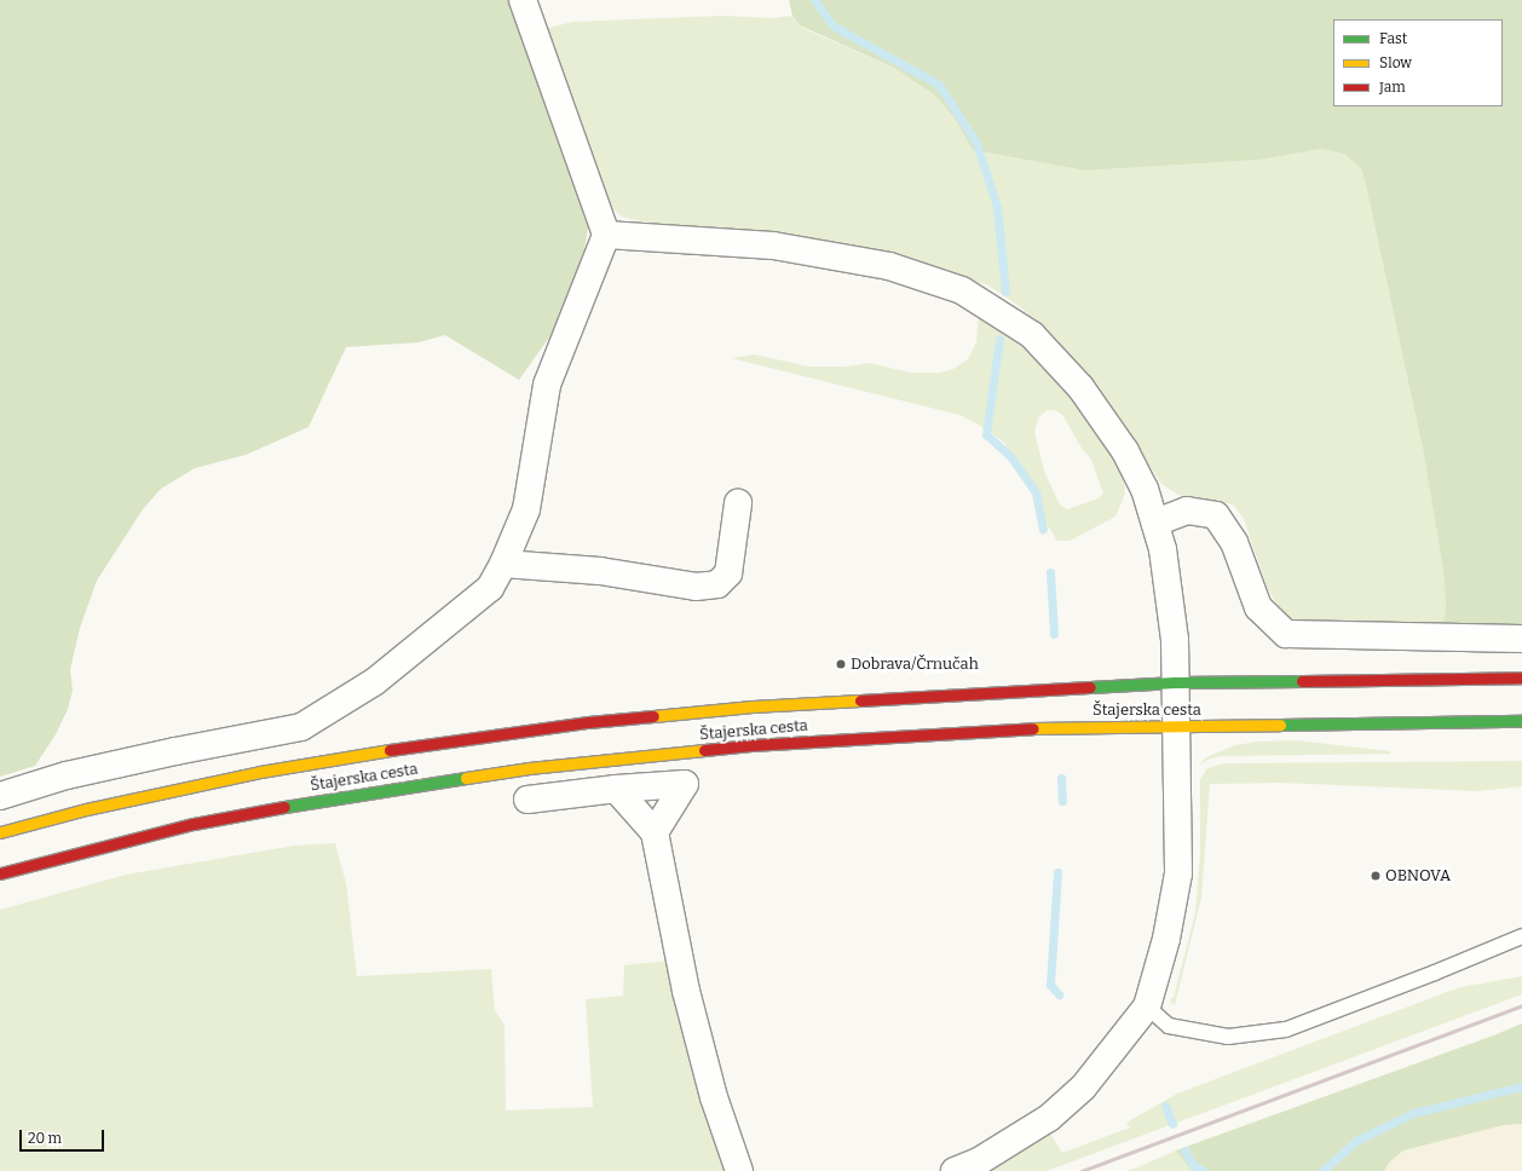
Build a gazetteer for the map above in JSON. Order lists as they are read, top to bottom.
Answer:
{
  "streets": {
    "main road": ["Štajerska cesta"]
  },
  "places": ["Dobrava/Črnučah", "OBNOVA"],
  "legend": ["Fast", "Slow", "Jam"],
  "scale_bar": "20 m"
}
